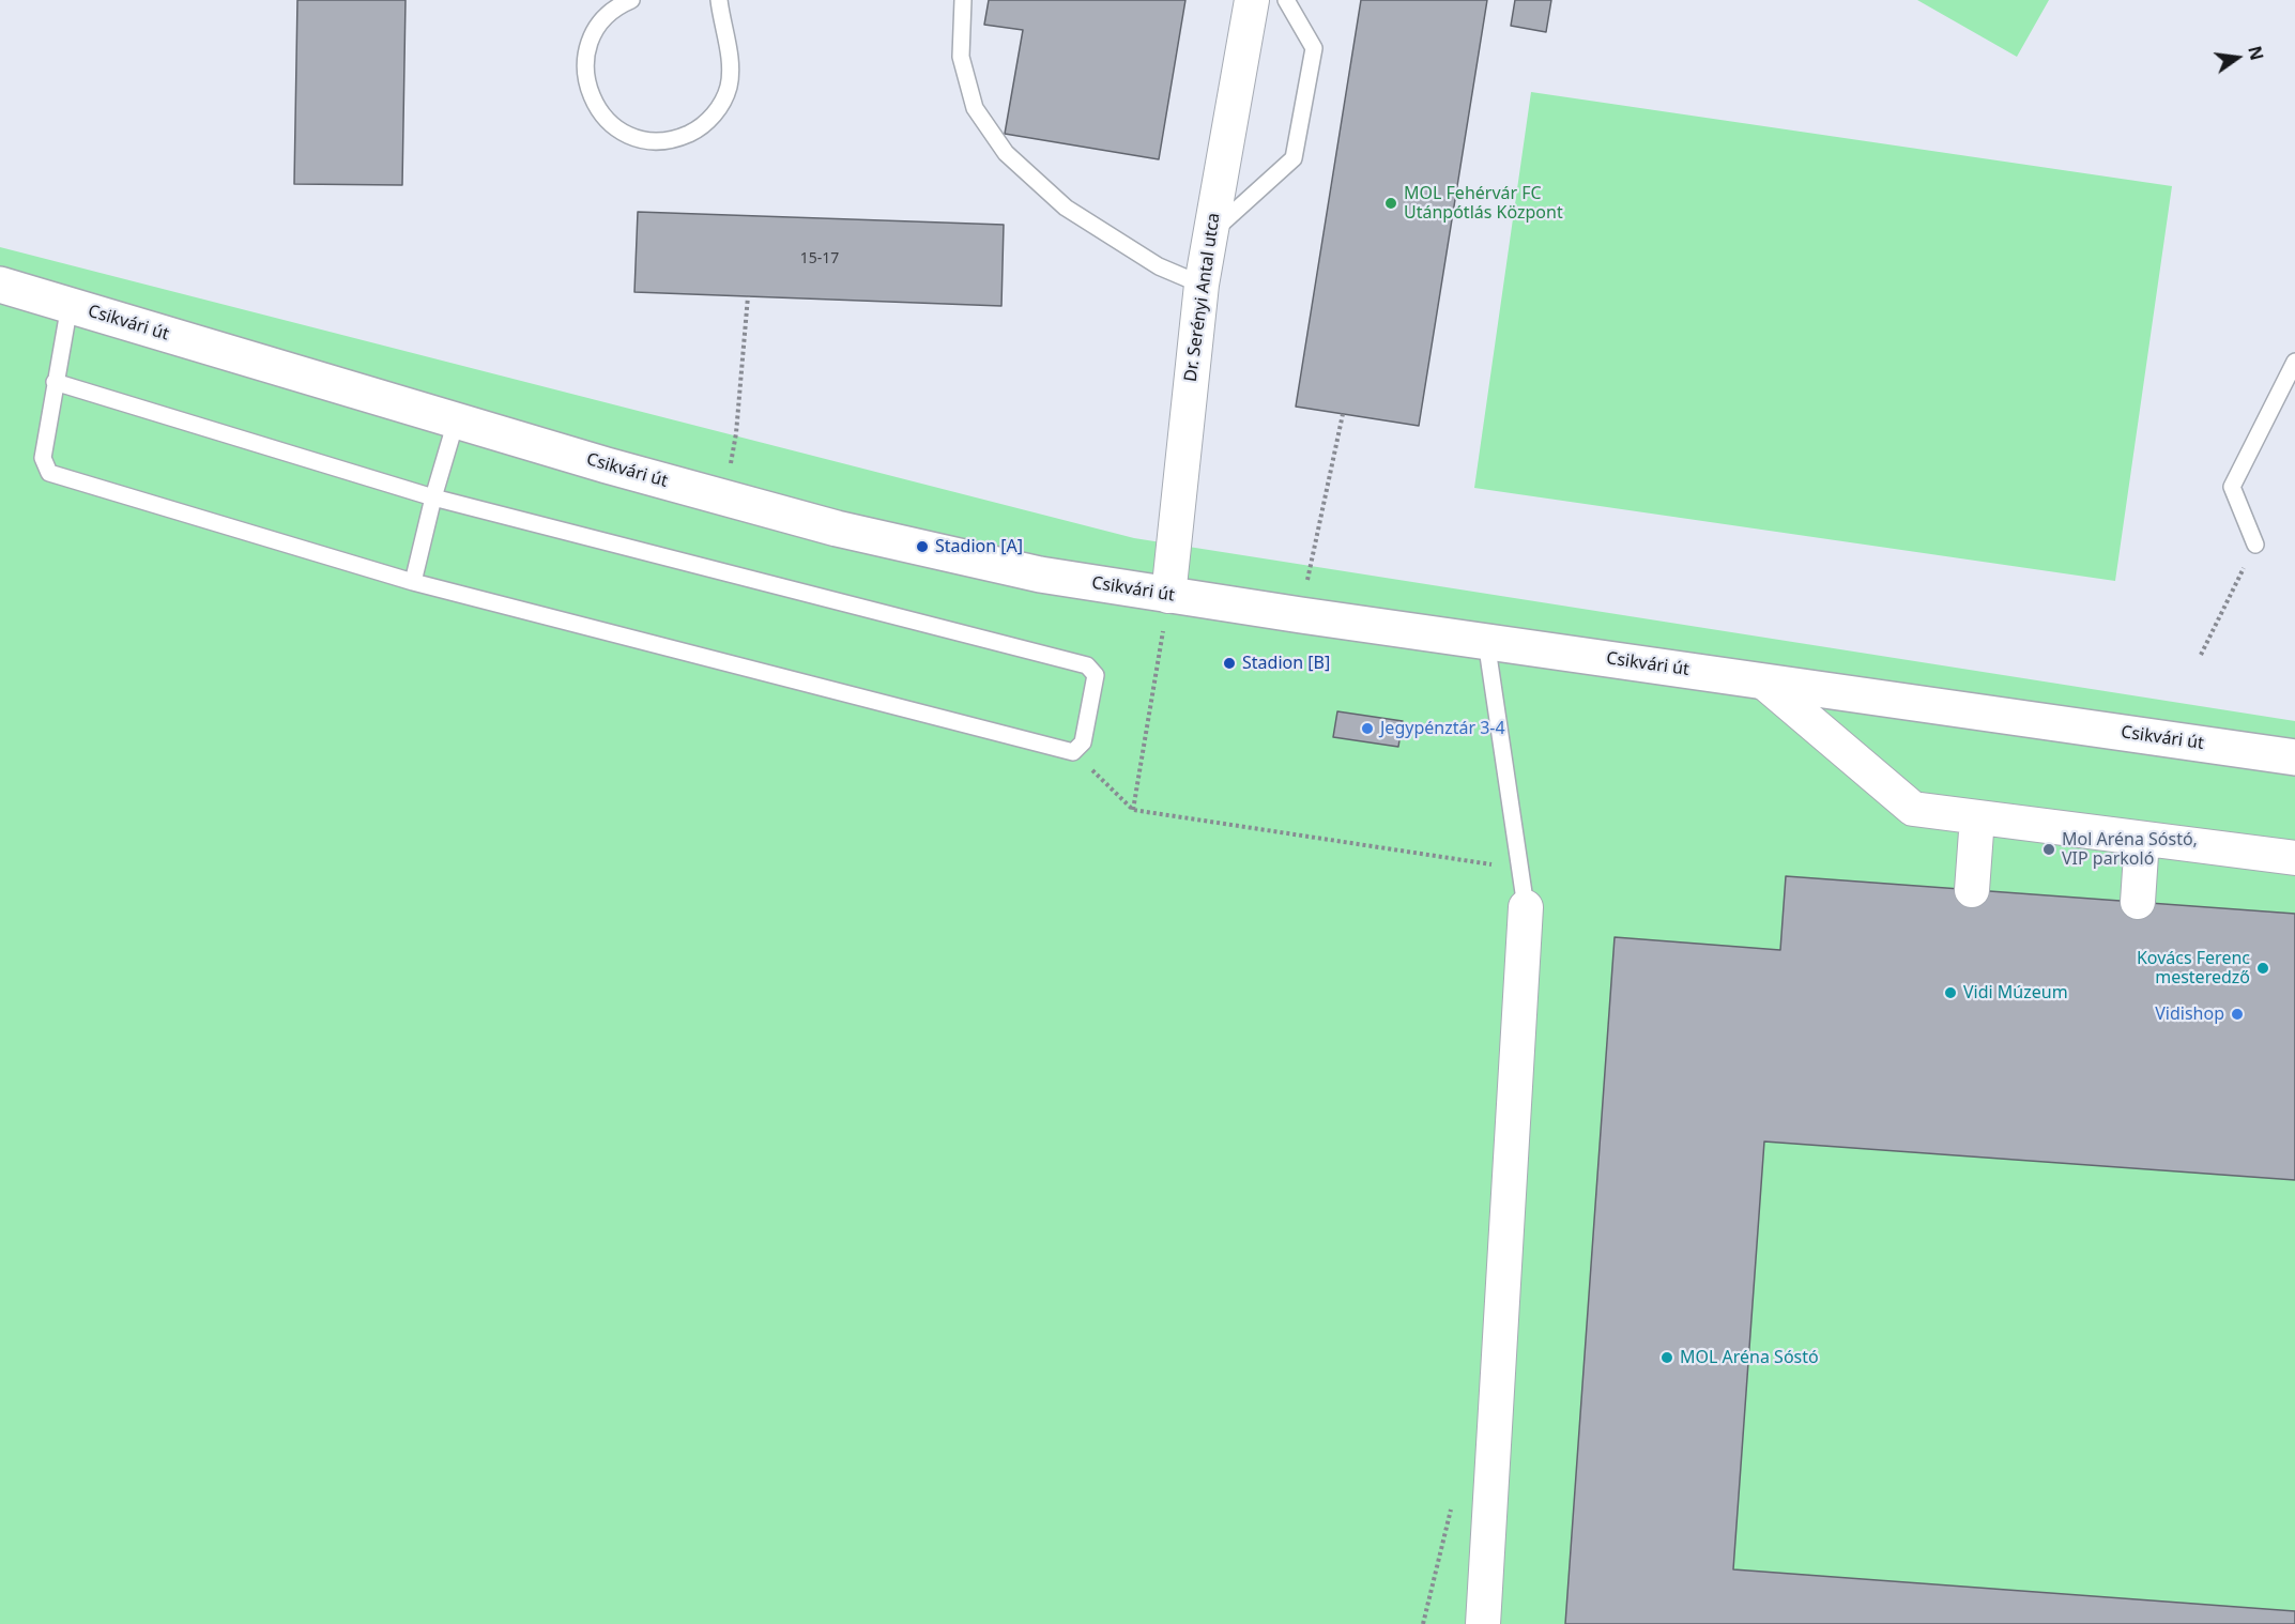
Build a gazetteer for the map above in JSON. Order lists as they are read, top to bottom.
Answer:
{
  "streets": {
    "street": ["Dr. Serényi Antal utca", "Csikvári út"]
  },
  "crossings": [
    ["Dr. Serényi Antal utca", "Csikvári út"]
  ],
  "places": [
    "MOL Fehérvár FC Utánpótlás Központ",
    "Stadion [A]",
    "Stadion [B]",
    "Jegypénztár 3-4",
    "Mol Aréna Sóstó, VIP parkoló",
    "Kovács Ferenc mesteredző",
    "Vidi Múzeum",
    "Vidishop",
    "MOL Aréna Sóstó"
  ],
  "house_numbers": ["15-17"],
  "north": "right"
}
